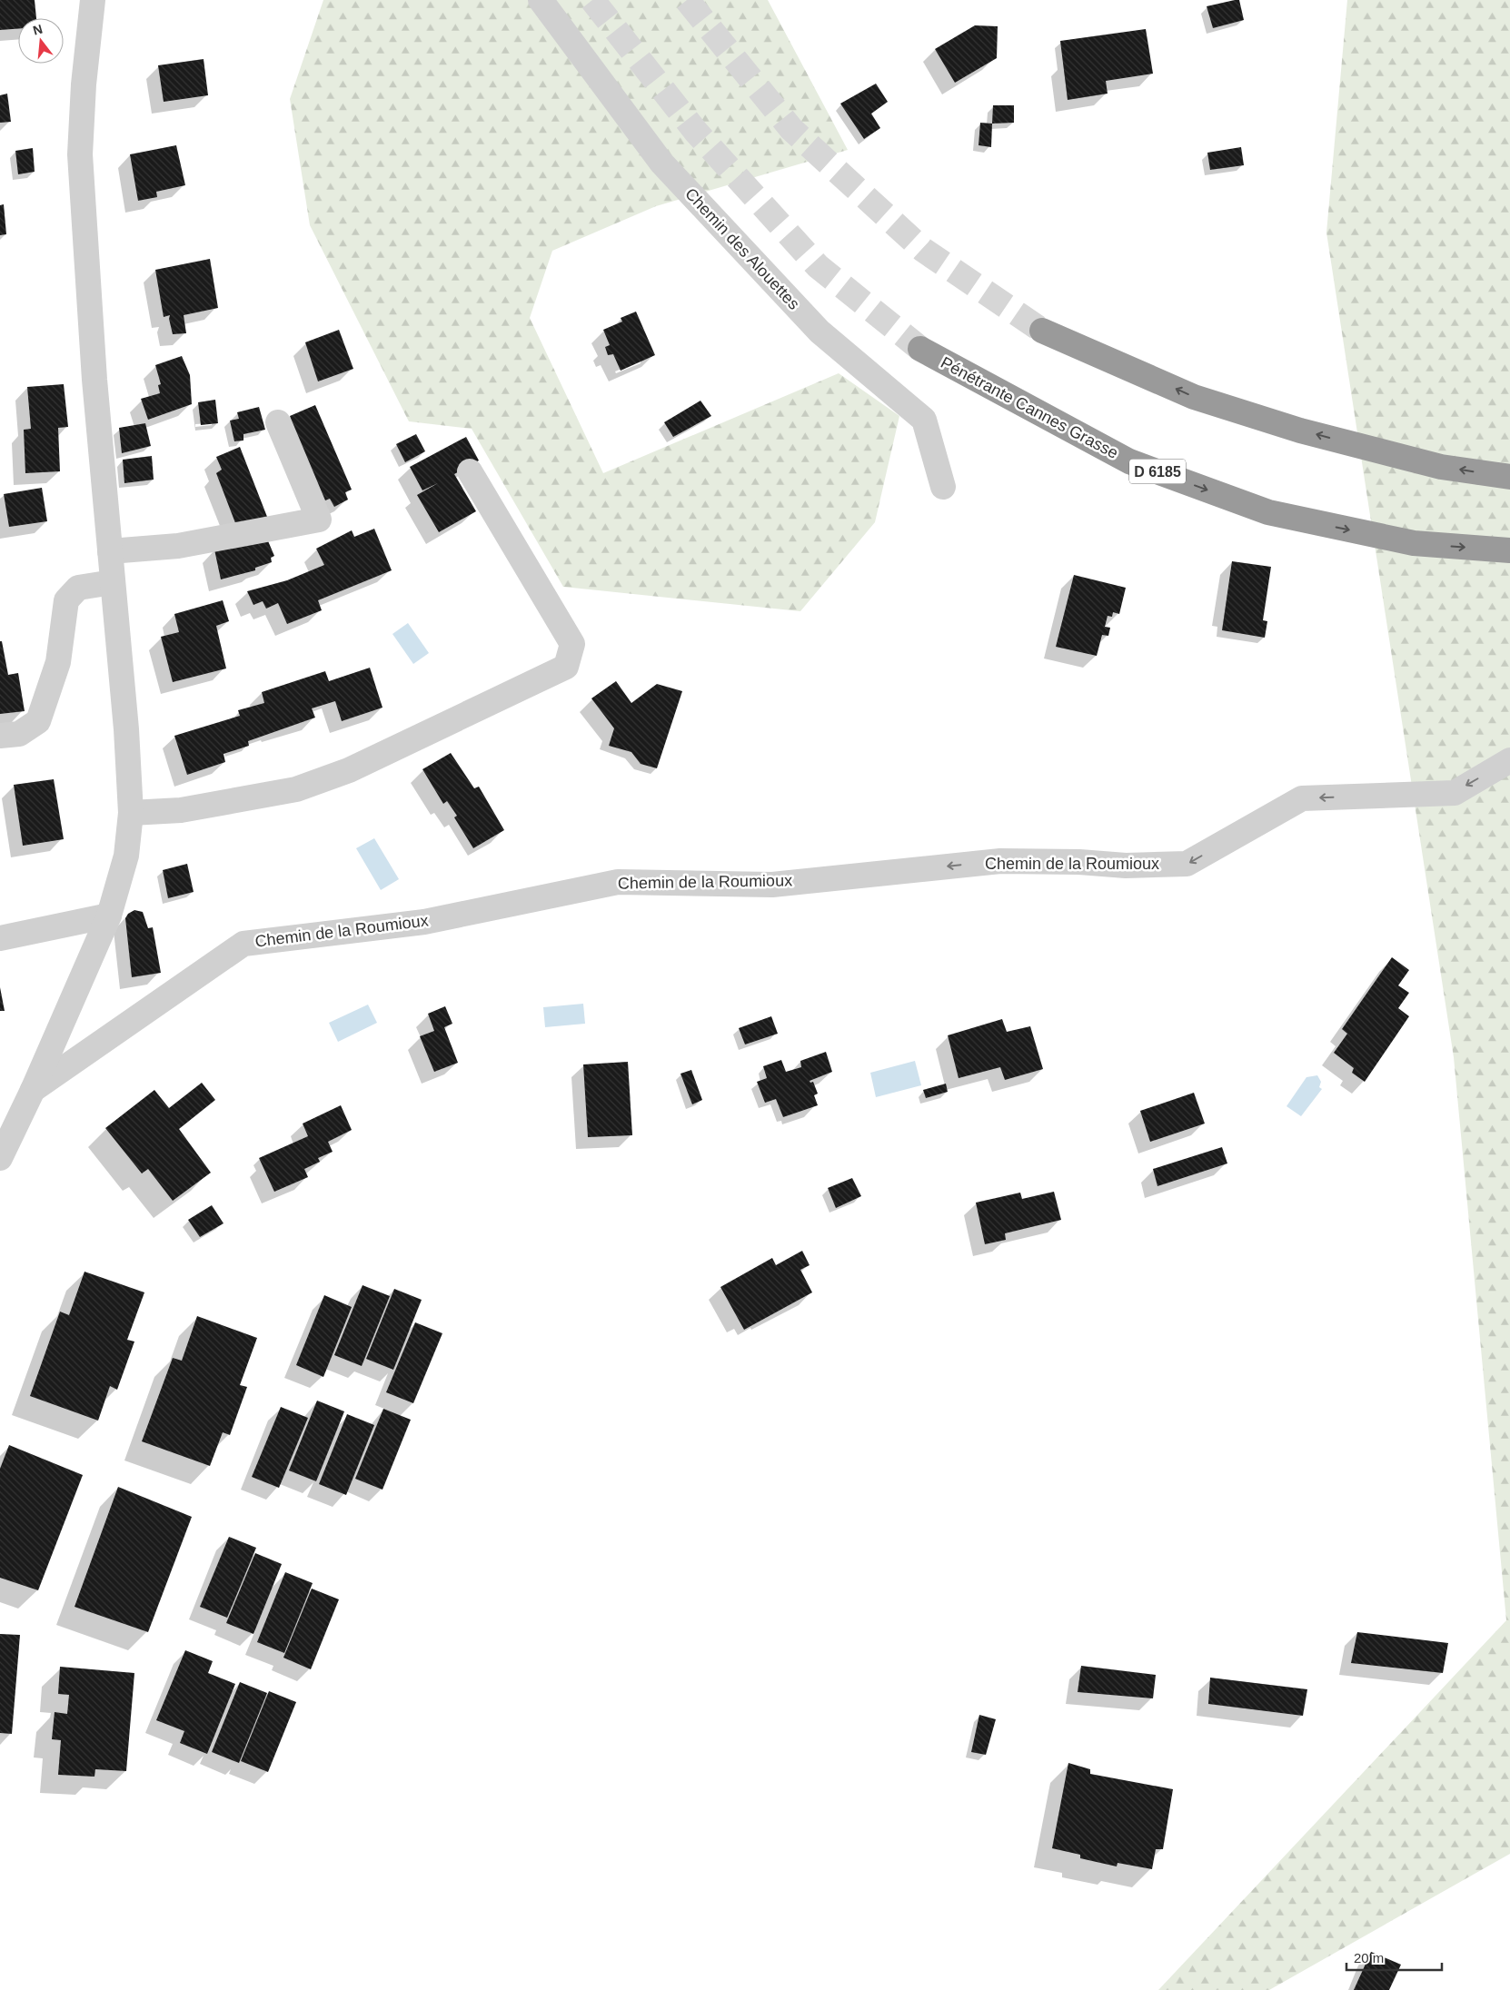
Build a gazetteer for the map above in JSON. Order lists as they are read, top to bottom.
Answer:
{
  "streets": {
    "highway": ["Pénétrante Cannes Grasse", "D 6185"],
    "street": ["Chemin des Alouettes", "Chemin de la Roumioux"]
  },
  "one_way": ["Chemin de la Roumioux"],
  "scale_bar": "20 m",
  "north": "top"
}
